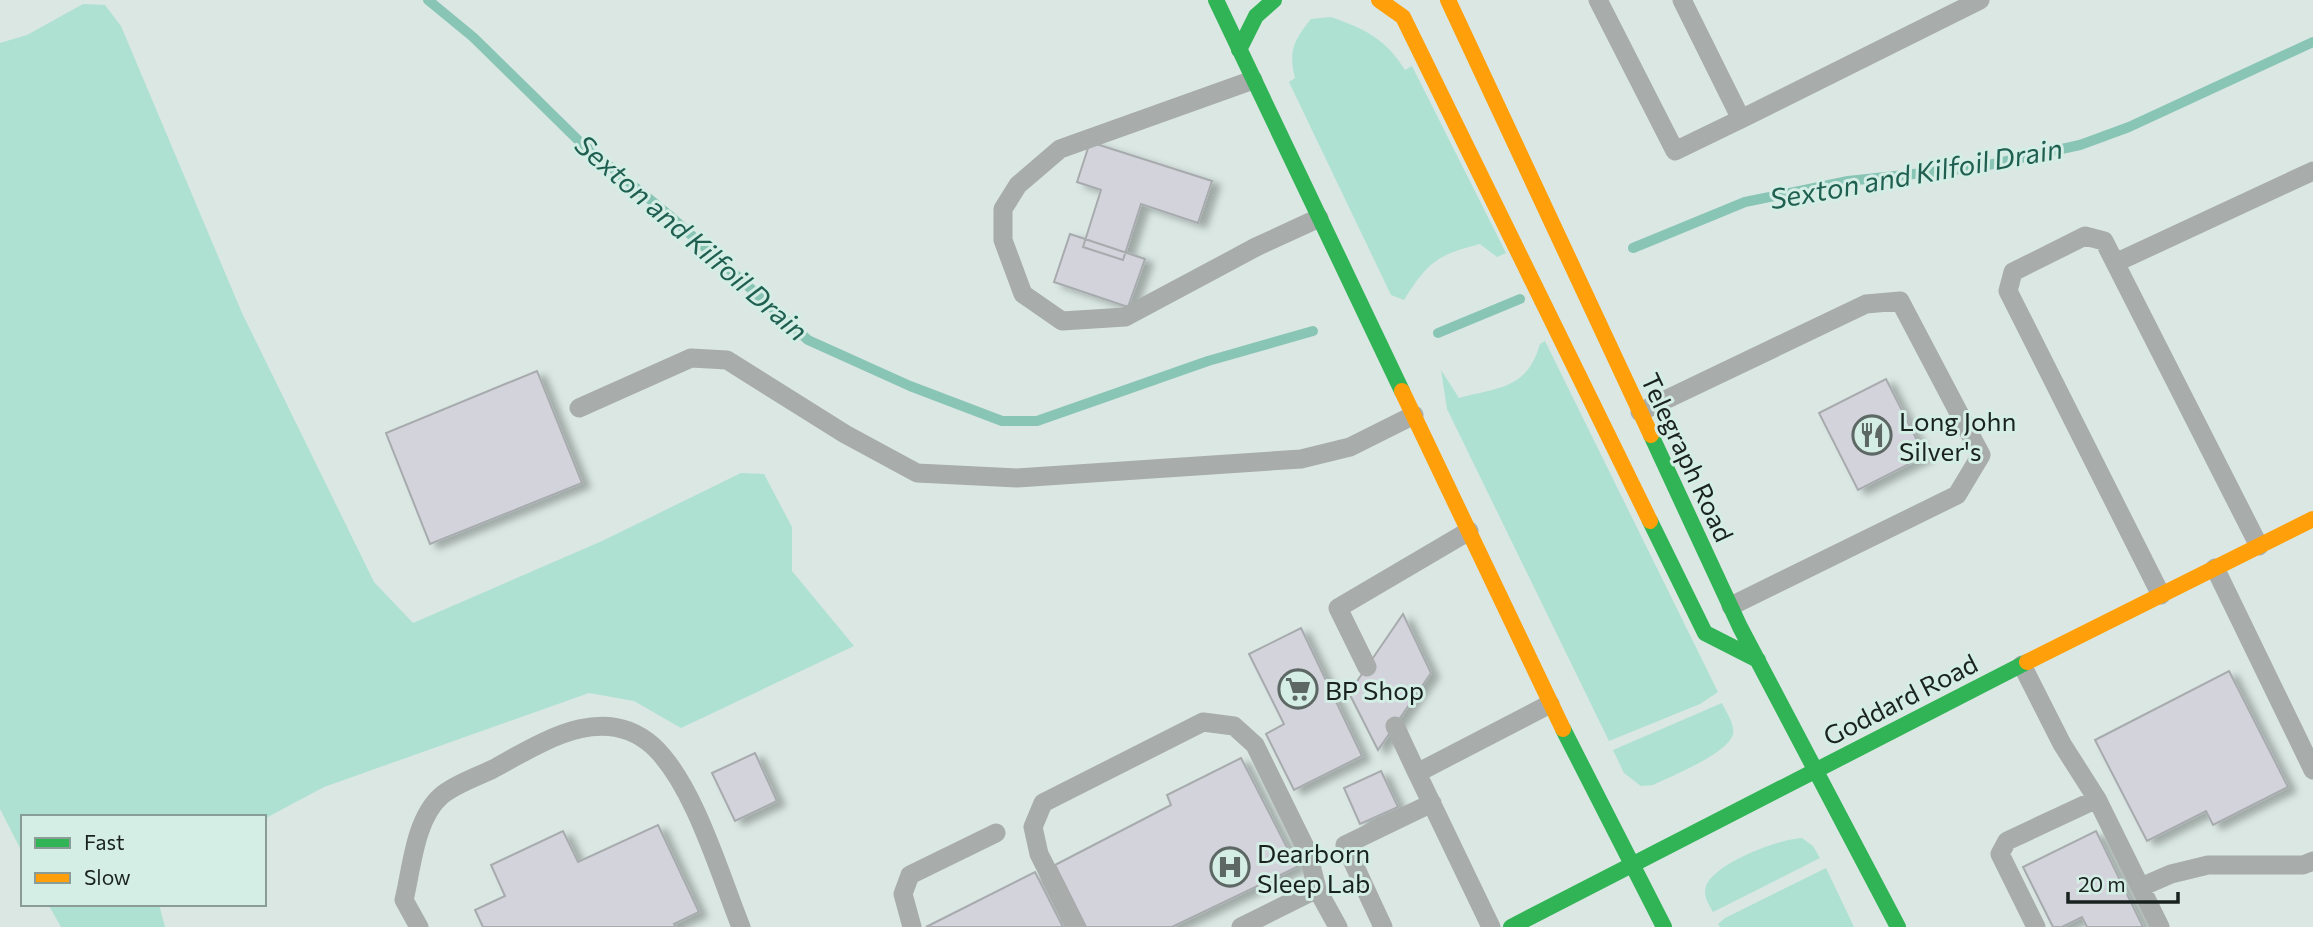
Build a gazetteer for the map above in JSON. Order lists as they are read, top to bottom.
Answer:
{
  "streets": {
    "main road": ["Telegraph Road", "Goddard Road"]
  },
  "crossings": [
    ["Telegraph Road", "Goddard Road"]
  ],
  "water": ["Sexton and Kilfoil Drain"],
  "places": {
    "restaurant": ["Long John Silver's"],
    "supermarket": ["BP Shop"],
    "hospital": ["Dearborn Sleep Lab"]
  },
  "legend": ["Fast", "Slow"],
  "scale_bar": "20 m"
}
